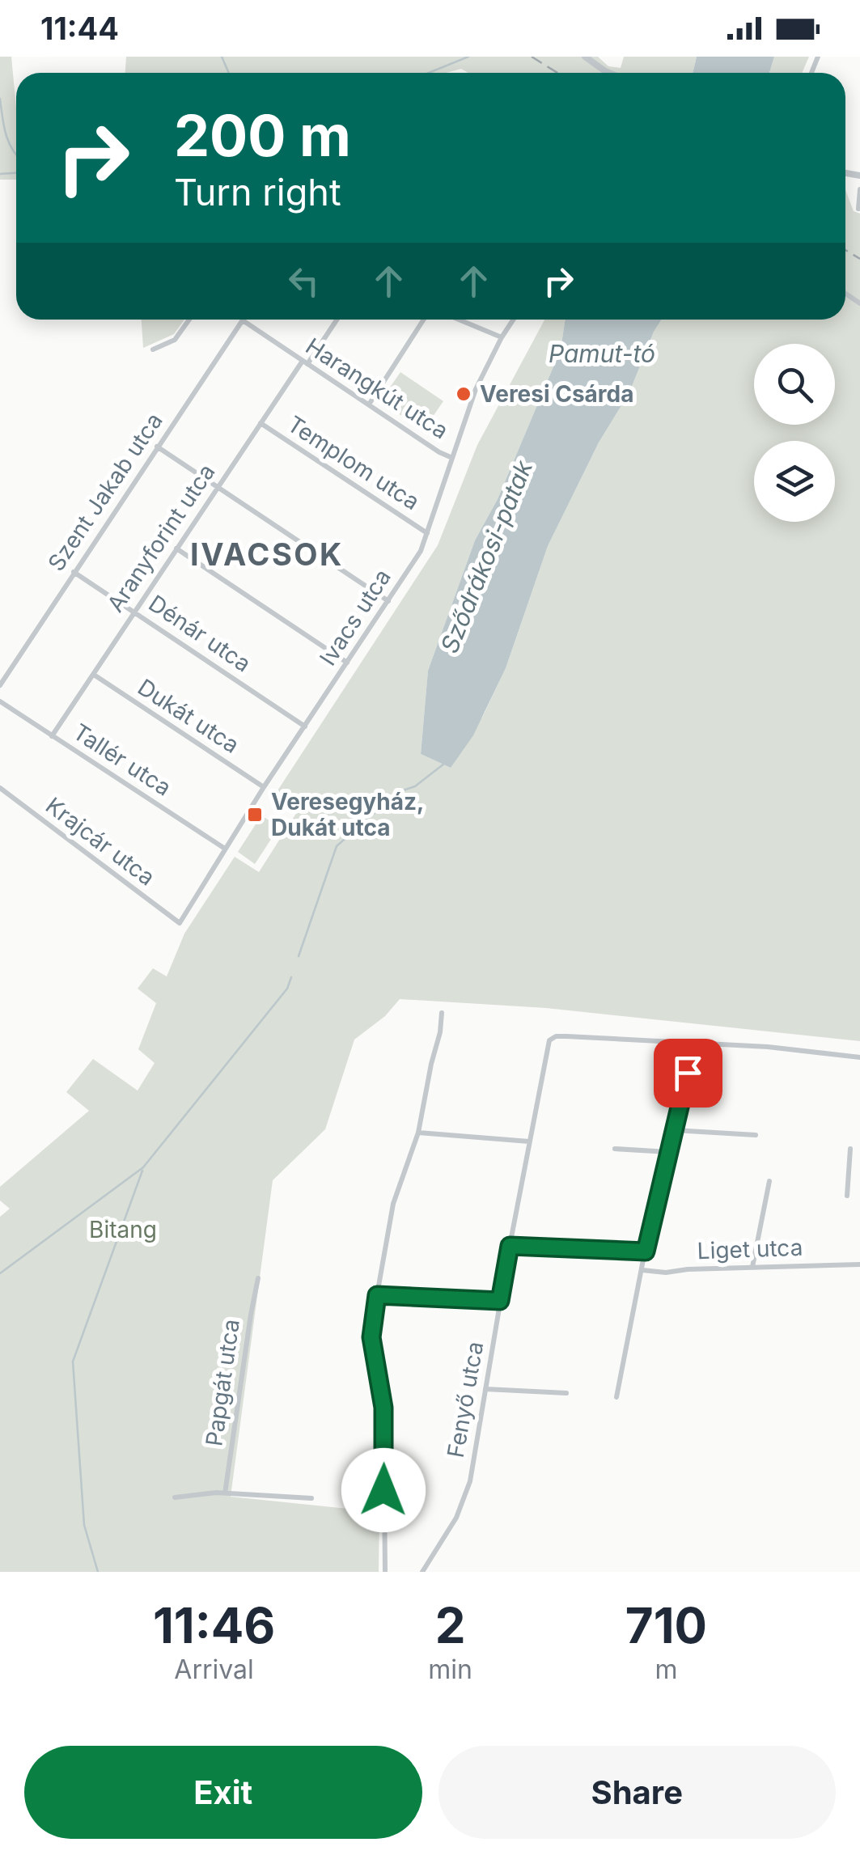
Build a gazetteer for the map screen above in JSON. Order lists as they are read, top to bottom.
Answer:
{
  "streets": {
    "street": [
      "Harangkút utca",
      "Templom utca",
      "Szent Jakab utca",
      "Aranyforint utca",
      "Ivacs utca",
      "Dénár utca",
      "Dukát utca",
      "Tallér utca",
      "Krajcár utca",
      "Liget utca",
      "Papgát utca",
      "Fenyő utca"
    ]
  },
  "crossings": [
    ["Harangkút utca", "Aranyforint utca"],
    ["Harangkút utca", "Ivacs utca"],
    ["Templom utca", "Aranyforint utca"],
    ["Templom utca", "Ivacs utca"],
    ["Szent Jakab utca", "Dénár utca"],
    ["Aranyforint utca", "Dénár utca"],
    ["Aranyforint utca", "Dukát utca"],
    ["Aranyforint utca", "Tallér utca"],
    ["Ivacs utca", "Dénár utca"],
    ["Ivacs utca", "Dukát utca"],
    ["Ivacs utca", "Tallér utca"],
    ["Ivacs utca", "Krajcár utca"]
  ],
  "districts": ["IVACSOK"],
  "water": ["Pamut-tó", "Sződrákosi-patak"],
  "parks": ["Bitang"],
  "places": {
    "other": ["Veresi Csárda"],
    "transit": ["Veresegyház, Dukát utca"]
  },
  "page": {
    "status": "11:44",
    "turn": ["200 m", "Turn right"],
    "eta": [
      "11:46",
      "Arrival",
      "2",
      "min",
      "710",
      "m"
    ],
    "buttons": ["Exit", "Share"]
  }
}
